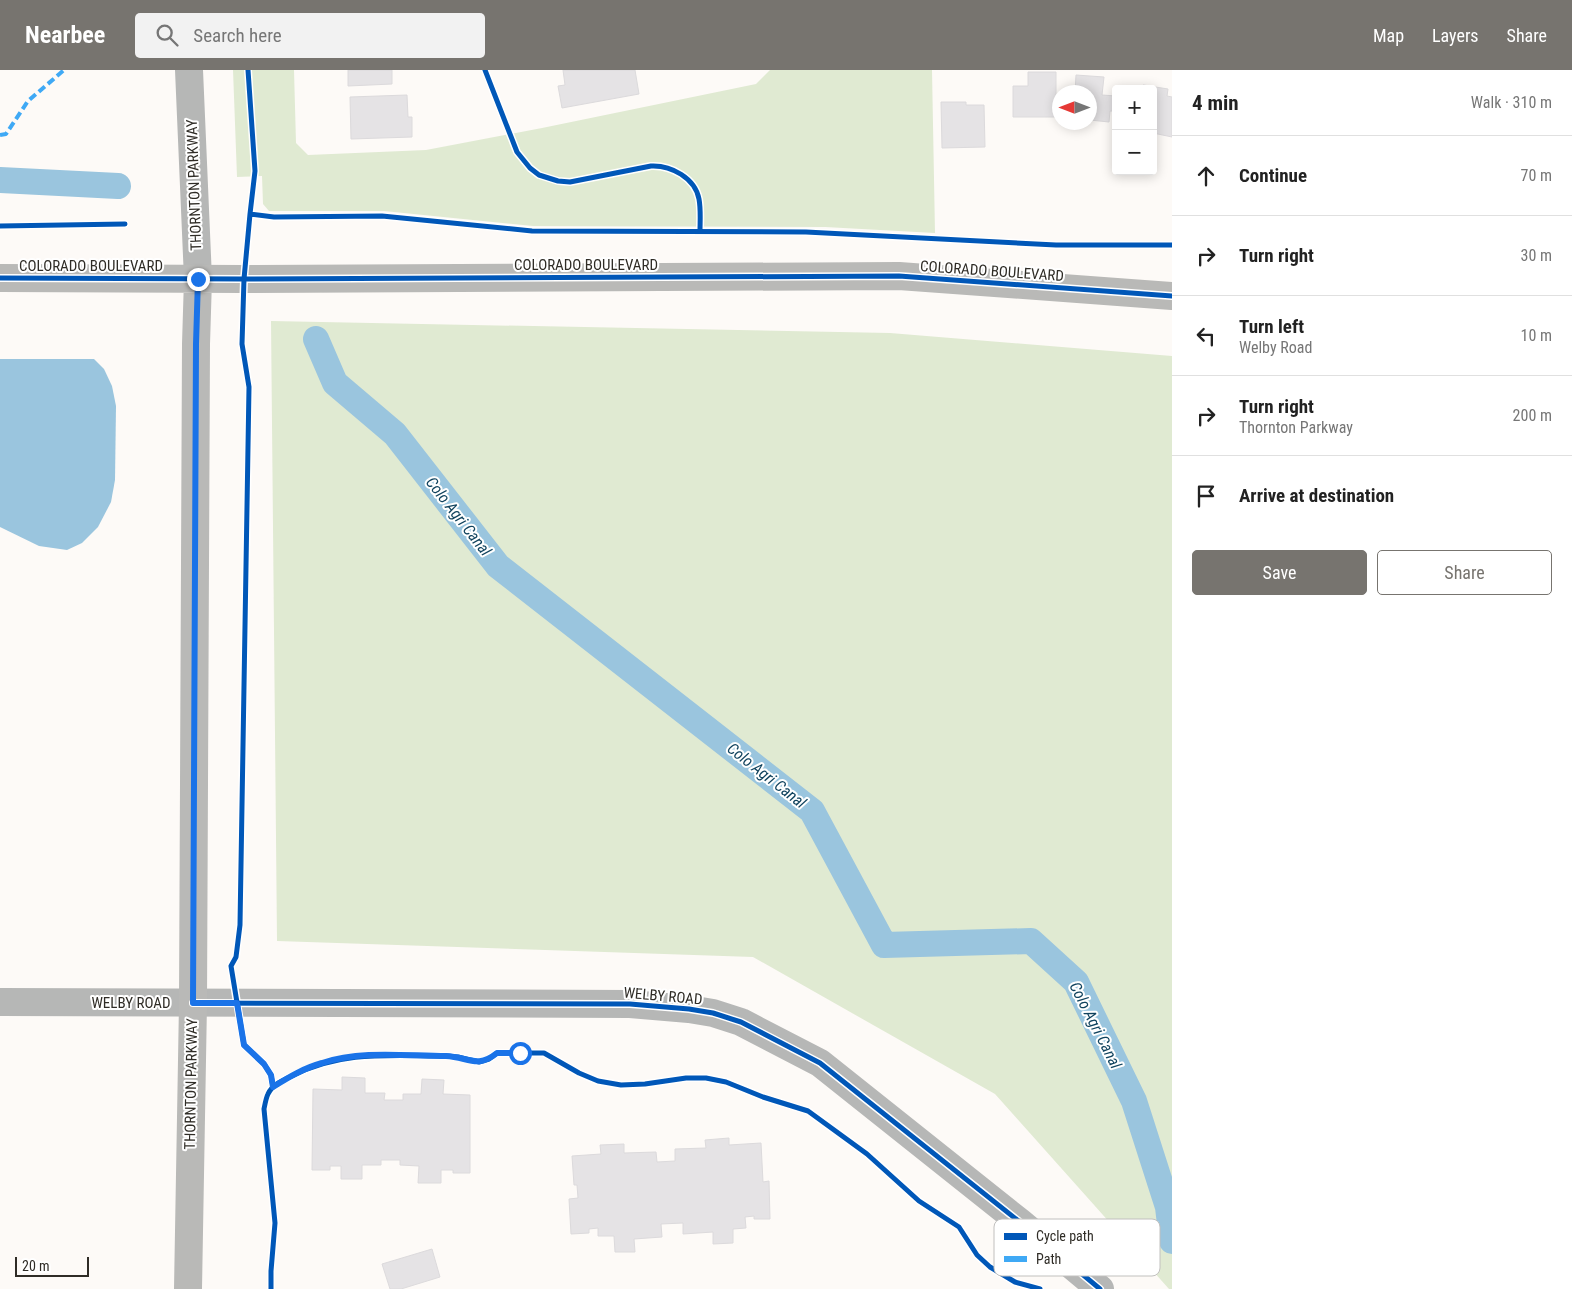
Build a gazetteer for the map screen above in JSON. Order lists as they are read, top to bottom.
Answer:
{
  "streets": {
    "main road": ["THORNTON PARKWAY", "COLORADO BOULEVARD"],
    "street": ["WELBY ROAD"]
  },
  "crossings": [
    ["THORNTON PARKWAY", "COLORADO BOULEVARD"],
    ["THORNTON PARKWAY", "WELBY ROAD"]
  ],
  "water": ["Colo Agri Canal"],
  "legend": ["Cycle path", "Path"],
  "scale_bar": "20 m",
  "north": "left",
  "page": {
    "header": "Nearbee",
    "search": "Search here",
    "nav": ["Map", "Layers", "Share"],
    "heading": ["4 min", "Walk · 310 m"],
    "map_buttons": ["+", "−"],
    "list": [
      ["Continue", "70 m"],
      ["Turn right", "30 m"],
      ["Turn left", "Welby Road", "10 m"],
      ["Turn right", "Thornton Parkway", "200 m"],
      "Arrive at destination"
    ],
    "buttons": ["Save", "Share"],
    "scale": "20 m"
  }
}
